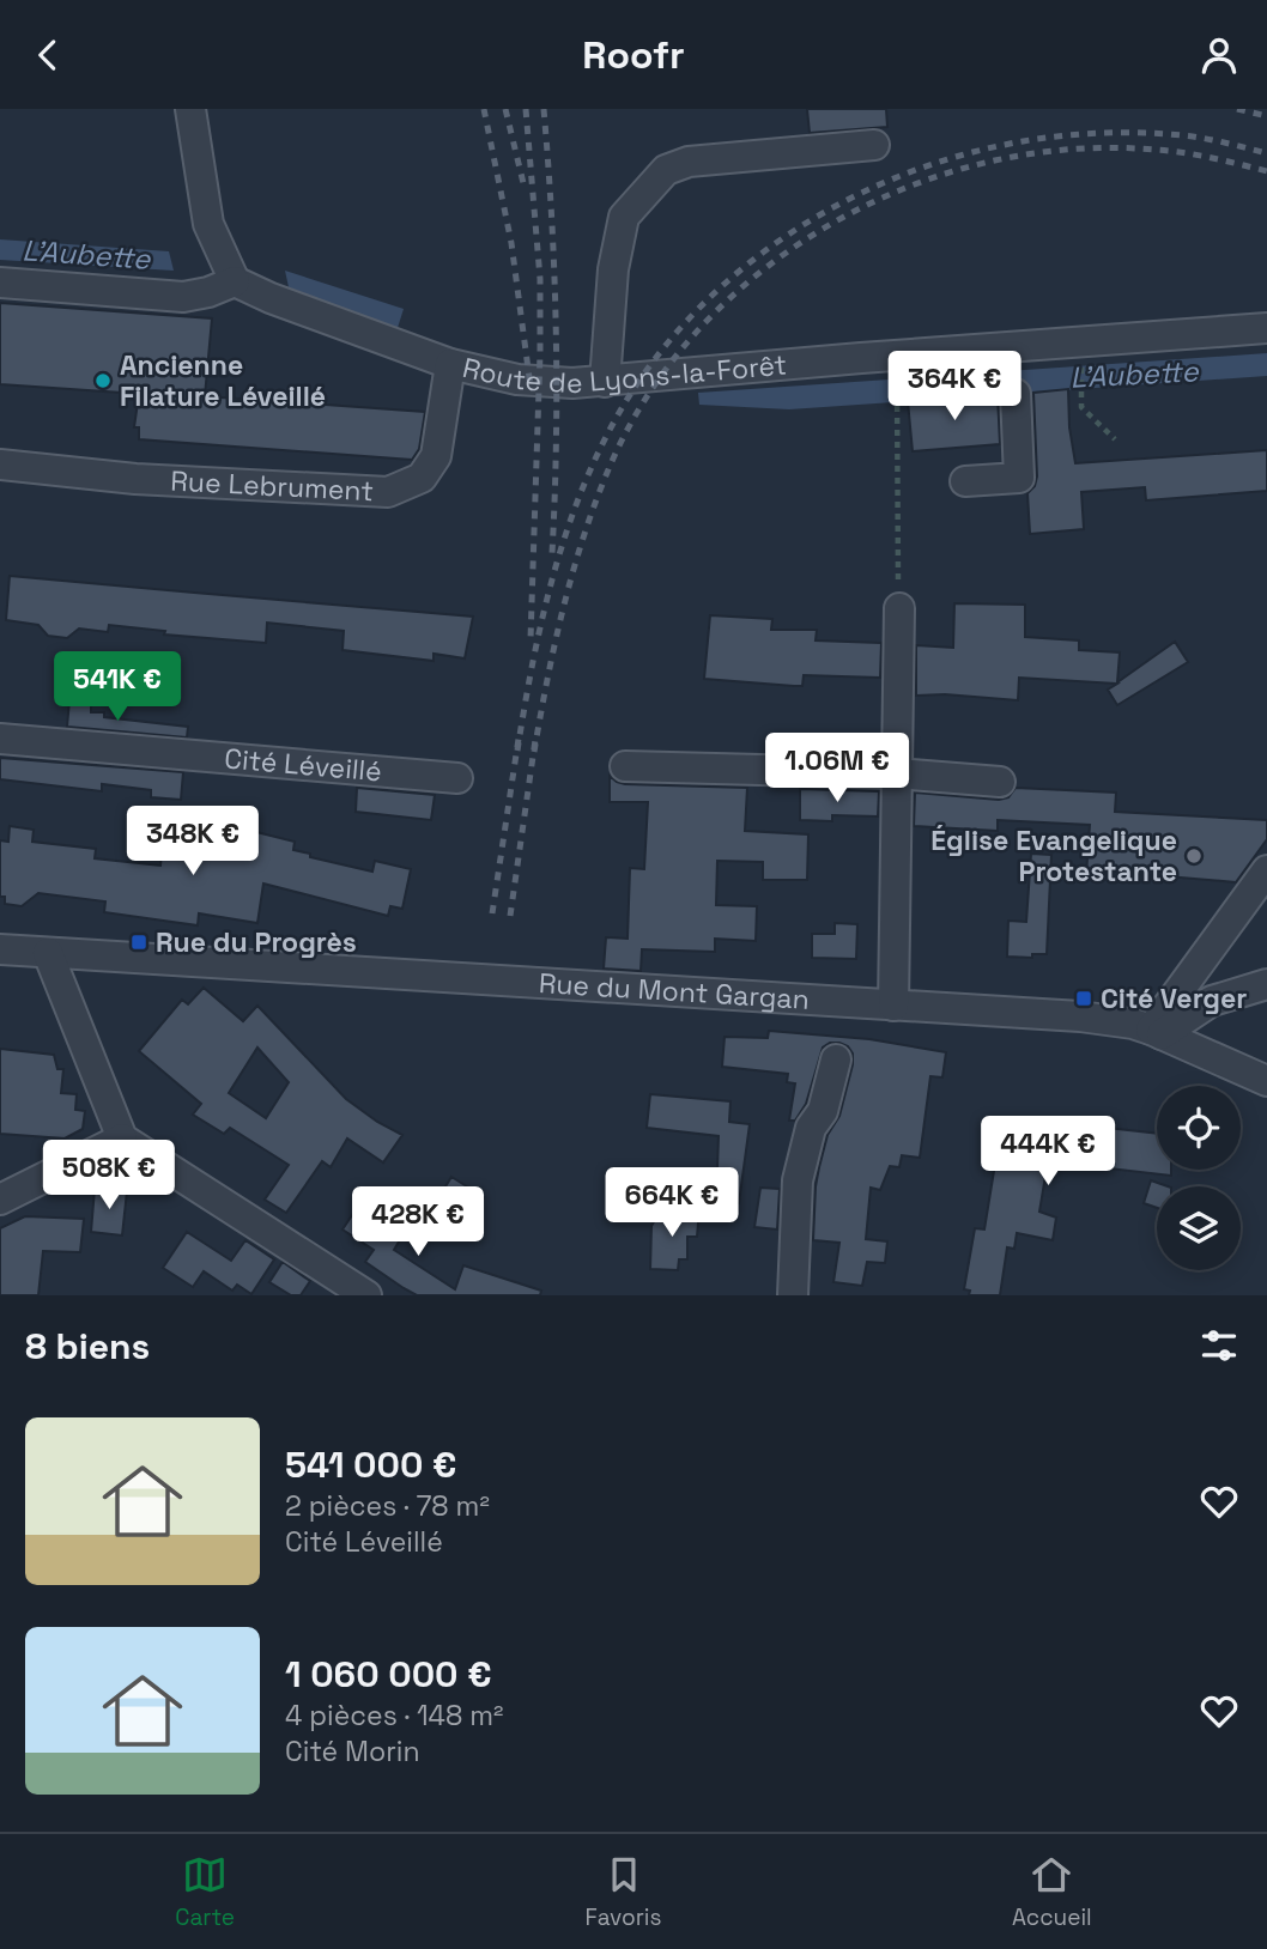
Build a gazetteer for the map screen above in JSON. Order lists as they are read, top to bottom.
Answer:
{
  "streets": {
    "street": [
      "Route de Lyons-la-Forêt",
      "Rue Lebrument",
      "Cité Léveillé",
      "Rue du Mont Gargan"
    ]
  },
  "crossings": [
    ["Route de Lyons-la-Forêt", "Rue Lebrument"]
  ],
  "water": ["L'Aubette"],
  "places": {
    "other": ["Ancienne Filature Léveillé", "Église Evangelique Protestante"],
    "transit": ["Rue du Progrès", "Cité Verger"]
  },
  "page": {
    "header": "Roofr",
    "price": [
      "364K €",
      "541K €",
      "1.06M €",
      "348K €",
      "444K €",
      "508K €",
      "664K €",
      "428K €"
    ],
    "heading": "8 biens",
    "list": [
      {
        "name": "541 000 €",
        "note": "2 pièces · 78 m² · Cité Léveillé"
      },
      {
        "name": "1 060 000 €",
        "note": "4 pièces · 148 m² · Cité Morin"
      }
    ],
    "tabs": ["Carte", "Favoris", "Accueil"]
  }
}
